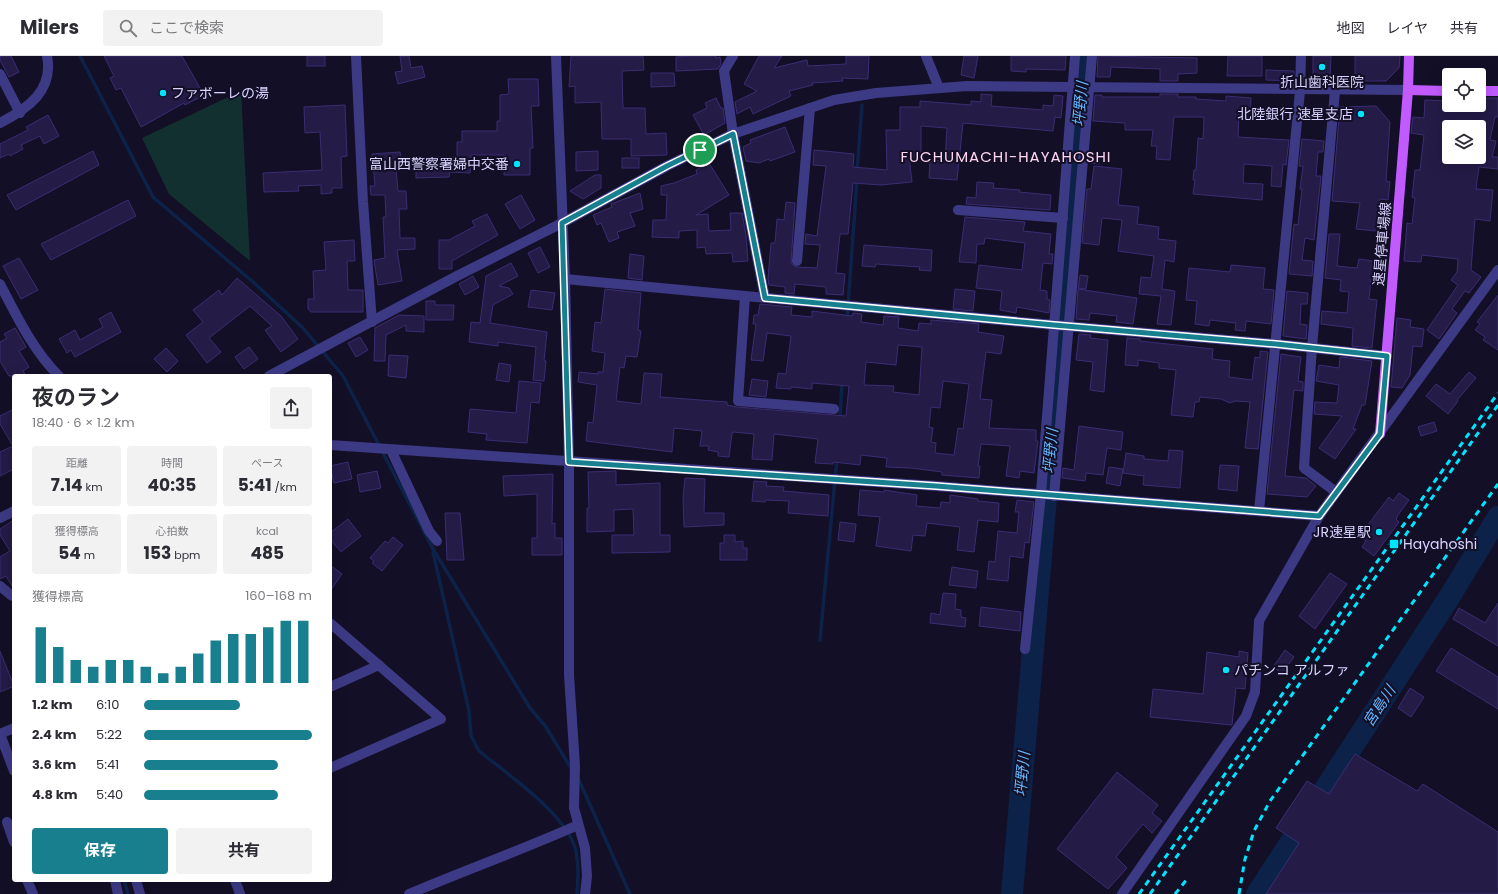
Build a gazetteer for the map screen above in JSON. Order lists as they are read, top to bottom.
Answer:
{
  "streets": {
    "main road": ["速星停車場線"]
  },
  "districts": ["FUCHUMACHI-HAYAHOSHI"],
  "water": ["坪野川", "宮島川"],
  "places": {
    "other": [
      "折山歯科医院",
      "ファボーレの湯",
      "北陸銀行 速星支店",
      "富山西警察署婦中交番",
      "JR速星駅",
      "パチンコ アルファ"
    ],
    "transit": ["Hayahoshi"]
  },
  "page": {
    "header": "Milers",
    "search": "ここで検索",
    "nav": ["地図", "レイヤ", "共有"],
    "heading": ["夜のラン", "18:40 · 6 × 1.2 km"],
    "stats": [
      ["距離", "7.14 km"],
      ["時間", "40:35"],
      ["ペース", "5:41 /km"],
      ["獲得標高", "54 m"],
      ["心拍数", "153 bpm"],
      ["kcal", "485"]
    ],
    "chart": ["獲得標高", "160–168 m"],
    "list": [
      {
        "name": "1.2 km",
        "note": "6:10"
      },
      {
        "name": "2.4 km",
        "note": "5:22"
      },
      {
        "name": "3.6 km",
        "note": "5:41"
      },
      {
        "name": "4.8 km",
        "note": "5:40"
      }
    ],
    "buttons": ["保存", "共有"]
  }
}
